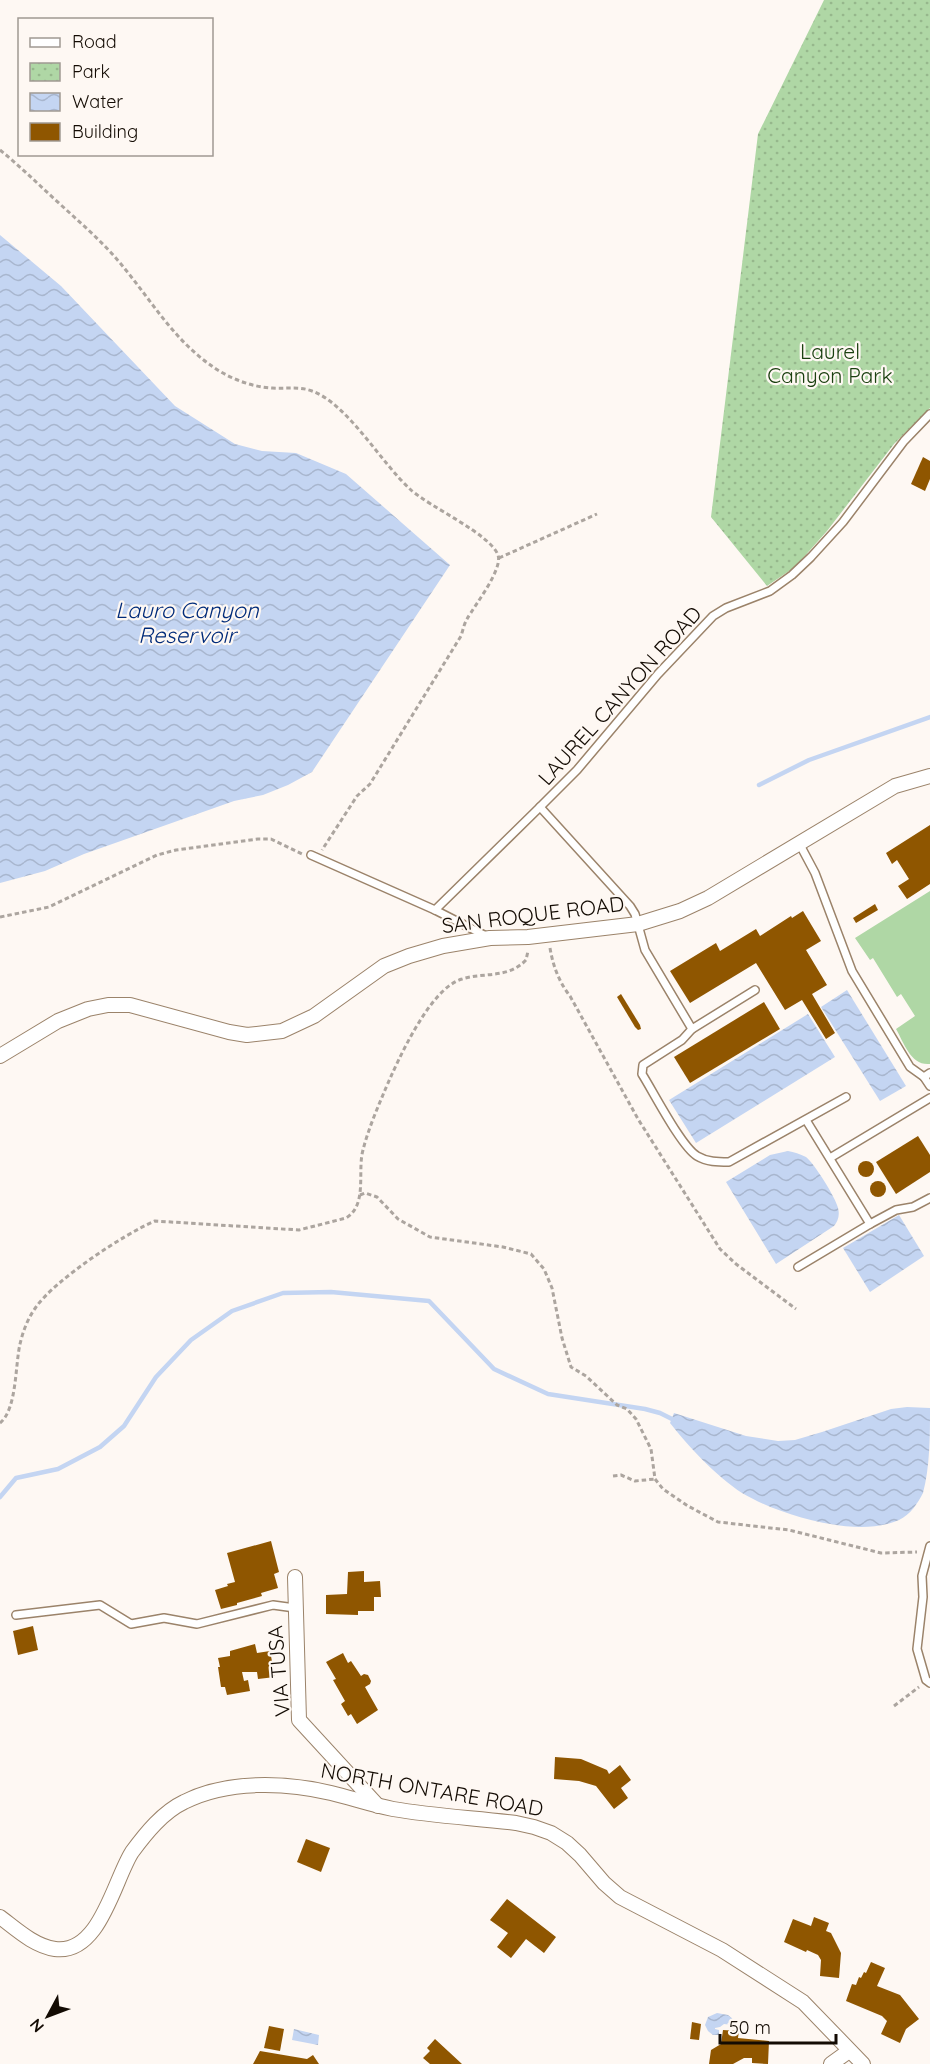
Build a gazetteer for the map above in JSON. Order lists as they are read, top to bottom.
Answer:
{
  "streets": {
    "street": ["SAN ROQUE ROAD", "VIA TUSA", "NORTH ONTARE ROAD"],
    "lane": ["LAUREL CANYON ROAD"]
  },
  "crossings": [
    ["VIA TUSA", "NORTH ONTARE ROAD"]
  ],
  "water": ["Lauro Canyon Reservoir"],
  "parks": ["Laurel Canyon Park"],
  "legend": [
    "Road",
    "Park",
    "Water",
    "Building"
  ],
  "scale_bar": "50 m",
  "north": "bottom left"
}
